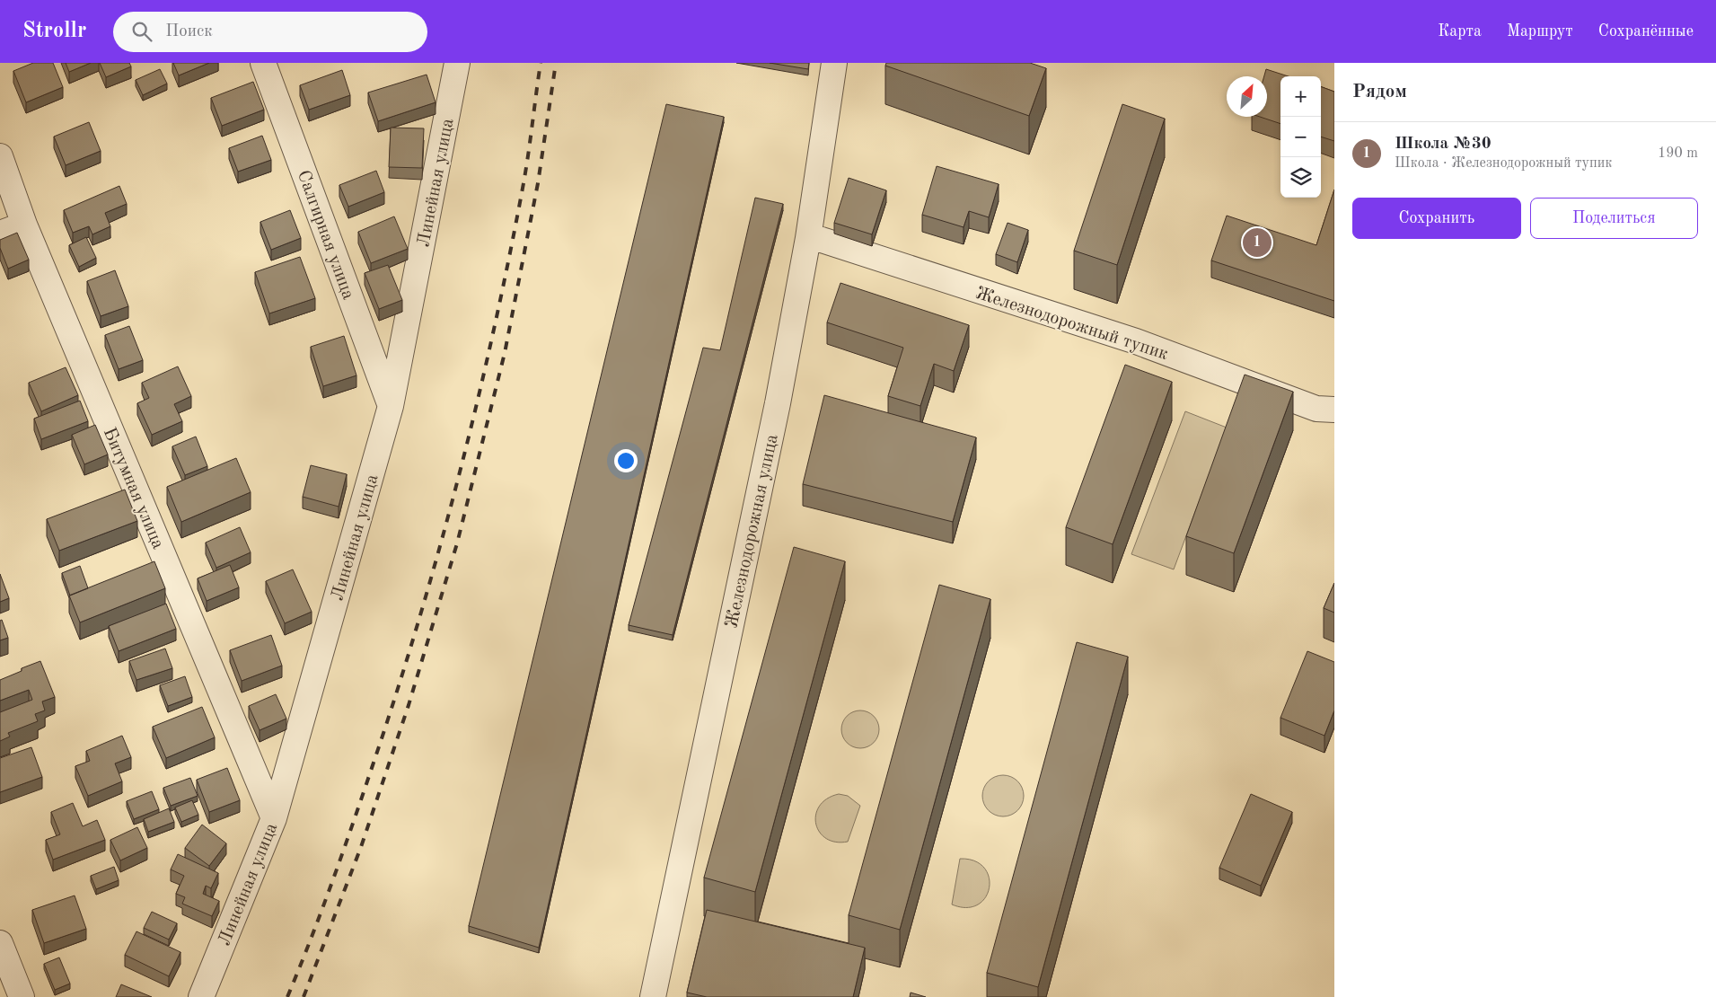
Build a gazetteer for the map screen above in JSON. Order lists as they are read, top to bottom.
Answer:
{
  "streets": {
    "street": [
      "Линейная улица",
      "Салгирная улица",
      "Железнодорожный тупик",
      "Битумная улица",
      "Железнодорожная улица"
    ]
  },
  "crossings": [
    ["Линейная улица", "Салгирная улица"],
    ["Линейная улица", "Битумная улица"],
    ["Железнодорожный тупик", "Железнодорожная улица"]
  ],
  "north": "top right",
  "page": {
    "header": "Strollr",
    "search": "Поиск",
    "nav": ["Карта", "Маршрут", "Сохранённые"],
    "heading": "Рядом",
    "map_buttons": ["+", "−"],
    "list": [
      {
        "mark": "1",
        "name": "Школа №30",
        "note": "Школа · Железнодорожный тупик",
        "value": "190 m"
      }
    ],
    "buttons": ["Сохранить", "Поделиться"],
    "pins": "1"
  }
}
